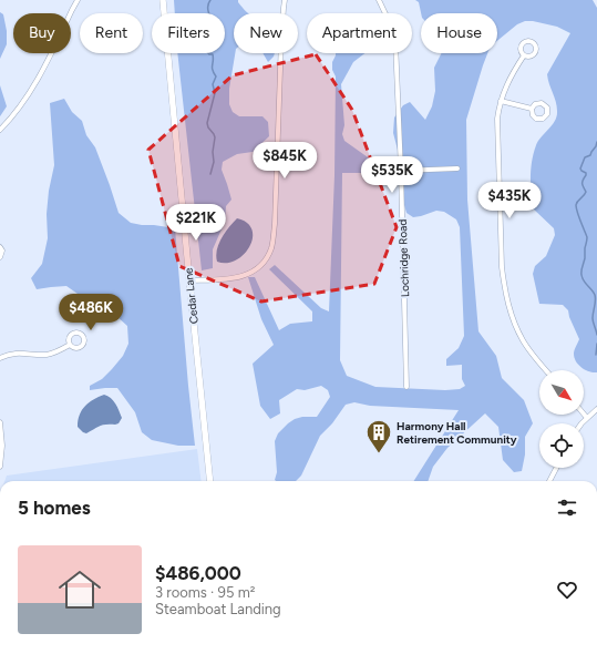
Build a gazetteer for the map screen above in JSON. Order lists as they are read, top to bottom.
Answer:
{
  "streets": {
    "main road": ["Cedar Lane"],
    "street": ["Lochridge Road"]
  },
  "places": {
    "building": ["Harmony Hall Retirement Community"]
  },
  "north": "bottom right",
  "page": {
    "chip": [
      "Buy",
      "Rent",
      "Filters",
      "New",
      "Apartment",
      "House"
    ],
    "price": [
      "$845K",
      "$535K",
      "$435K",
      "$221K",
      "$486K"
    ],
    "heading": "5 homes",
    "list": [
      {
        "name": "$486,000",
        "note": "3 rooms · 95 m² · Steamboat Landing"
      }
    ]
  }
}
